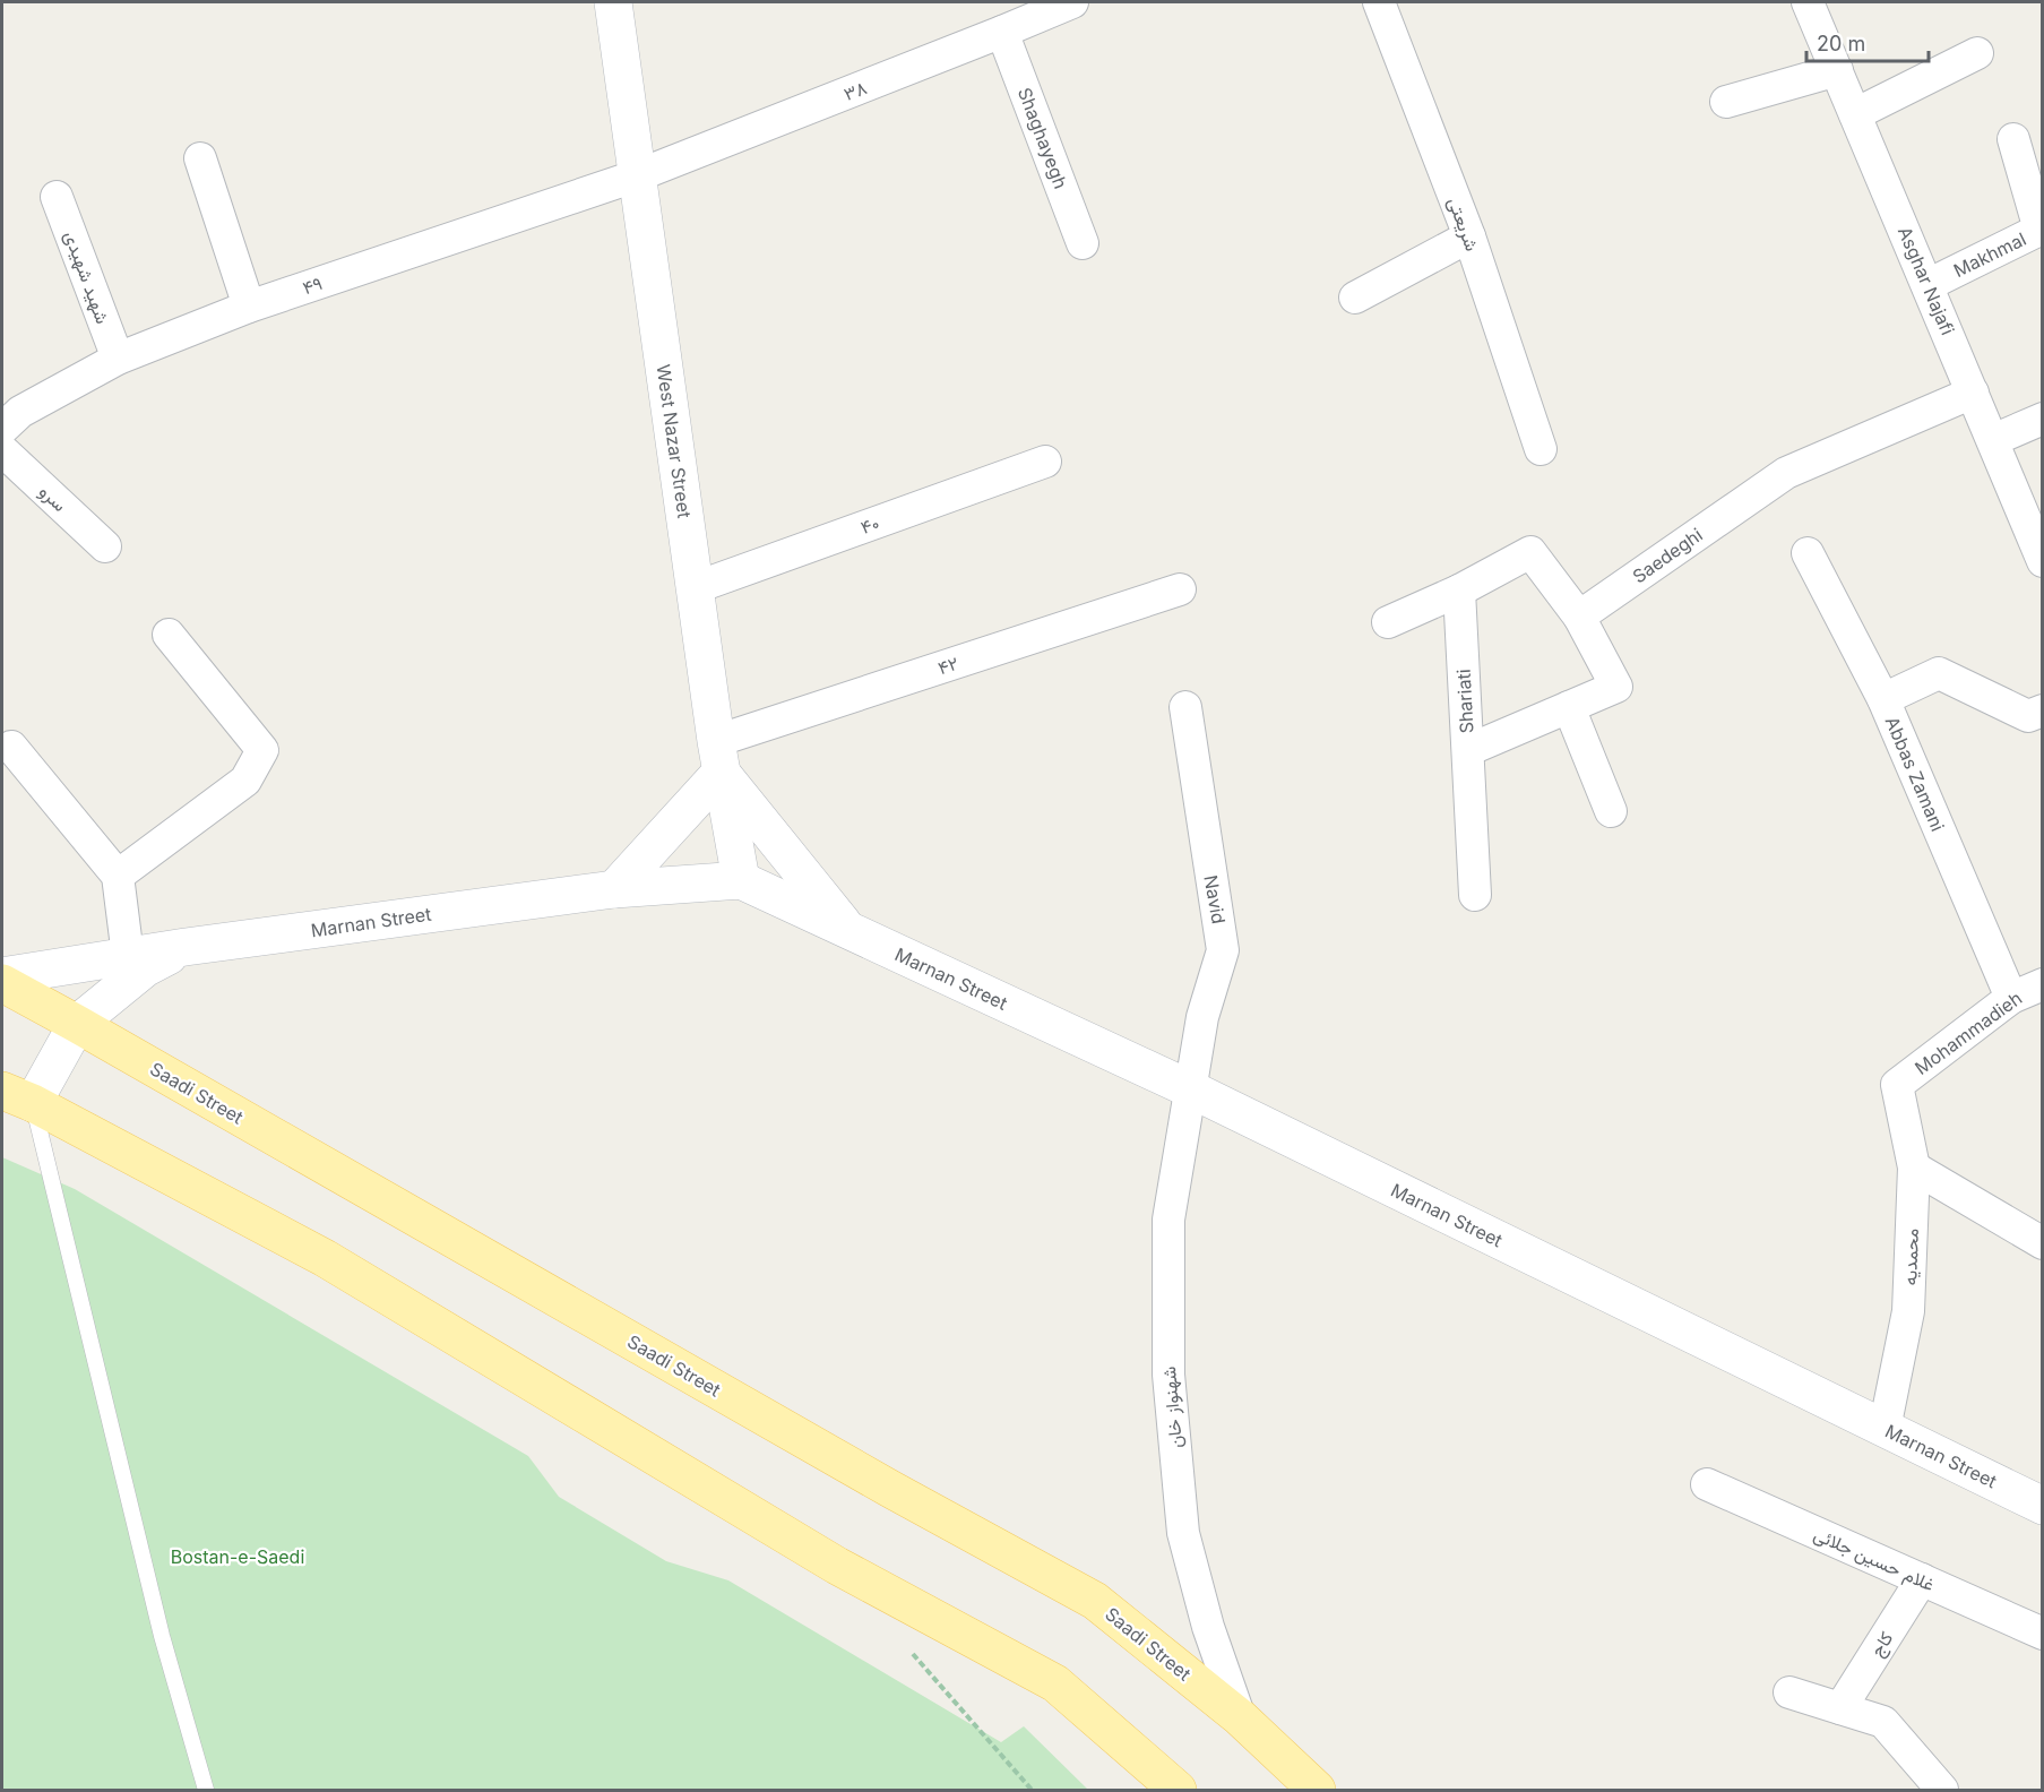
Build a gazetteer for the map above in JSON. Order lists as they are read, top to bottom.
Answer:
{
  "streets": {
    "main road": ["West Nazar Street", "Marnan Street", "Saadi Street"],
    "street": [
      "۳۸",
      "Shaghayegh",
      "شریعتی",
      "Makhmal",
      "شهید شهیدی",
      "Asghar Najafi",
      "۴۹",
      "سرو",
      "۴۰",
      "Saedeghi",
      "۴۲",
      "Shariati",
      "Abbas Zamani",
      "Navid",
      "Mohammadieh",
      "محمدیه",
      "شهنواز خان",
      "غلام حسین جلائی",
      "کاج"
    ]
  },
  "crossings": [
    ["۳۸", "Shaghayegh"],
    ["۳۸", "۴۹"],
    ["۳۸", "West Nazar Street"],
    ["Makhmal", "Asghar Najafi"],
    ["شهید شهیدی", "۴۹"],
    ["Asghar Najafi", "Saedeghi"],
    ["۴۹", "West Nazar Street"],
    ["West Nazar Street", "۴۰"],
    ["West Nazar Street", "۴۲"],
    ["West Nazar Street", "Marnan Street"],
    ["Abbas Zamani", "Mohammadieh"],
    ["Abbas Zamani", "محمدیه"],
    ["Navid", "Marnan Street"],
    ["Navid", "شهنواز خان"],
    ["Marnan Street", "محمدیه"],
    ["Marnan Street", "شهنواز خان"],
    ["Mohammadieh", "محمدیه"],
    ["Saadi Street", "شهنواز خان"],
    ["غلام حسین جلائی", "کاج"]
  ],
  "parks": ["Bostan-e-Saedi"],
  "scale_bar": "20 m"
}
